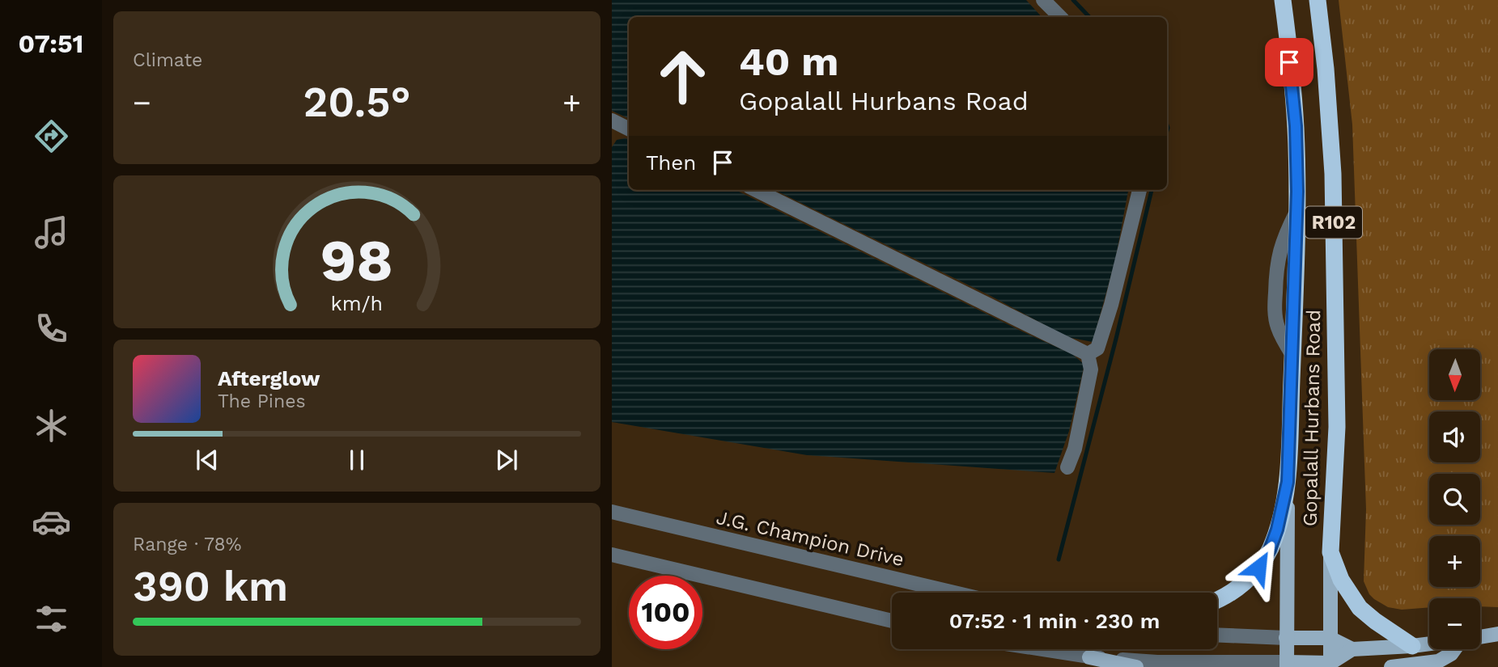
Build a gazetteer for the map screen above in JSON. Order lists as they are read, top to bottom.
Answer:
{
  "streets": {
    "highway": ["R102", "Gopalall Hurbans Road"],
    "street": ["J.G. Champion Drive"]
  },
  "north": "bottom",
  "page": {
    "tabs": "07:51",
    "tile": [
      "Climate",
      ["Range · 78%", "390 km"]
    ],
    "turn": ["40 m", "Gopalall Hurbans Road"],
    "heat": ["−", "20.5°", "+"],
    "then": "Then",
    "map_buttons": ["+", "−"],
    "song": ["Afterglow", "The Pines"],
    "limit": "100",
    "trip": "07:52 · 1 min · 230 m",
    "gauge": ["98", "km/h"]
  }
}
